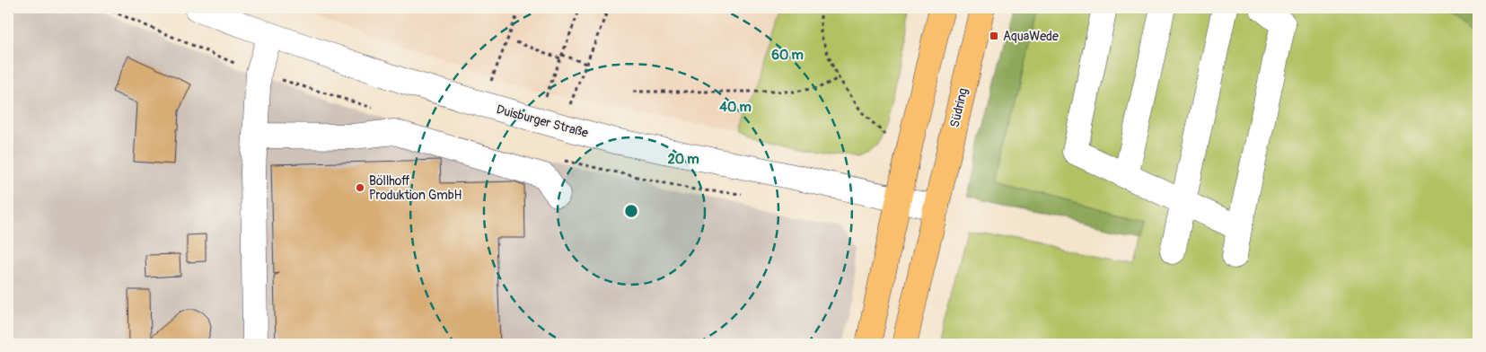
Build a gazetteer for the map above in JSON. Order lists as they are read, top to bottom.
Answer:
{
  "streets": {
    "main road": ["Südring"],
    "street": ["Duisburger Straße"]
  },
  "places": {
    "transit": ["AquaWede"],
    "other": ["Böllhoff Produktion GmbH"]
  },
  "rings": ["60 m", "40 m", "20 m"]
}
